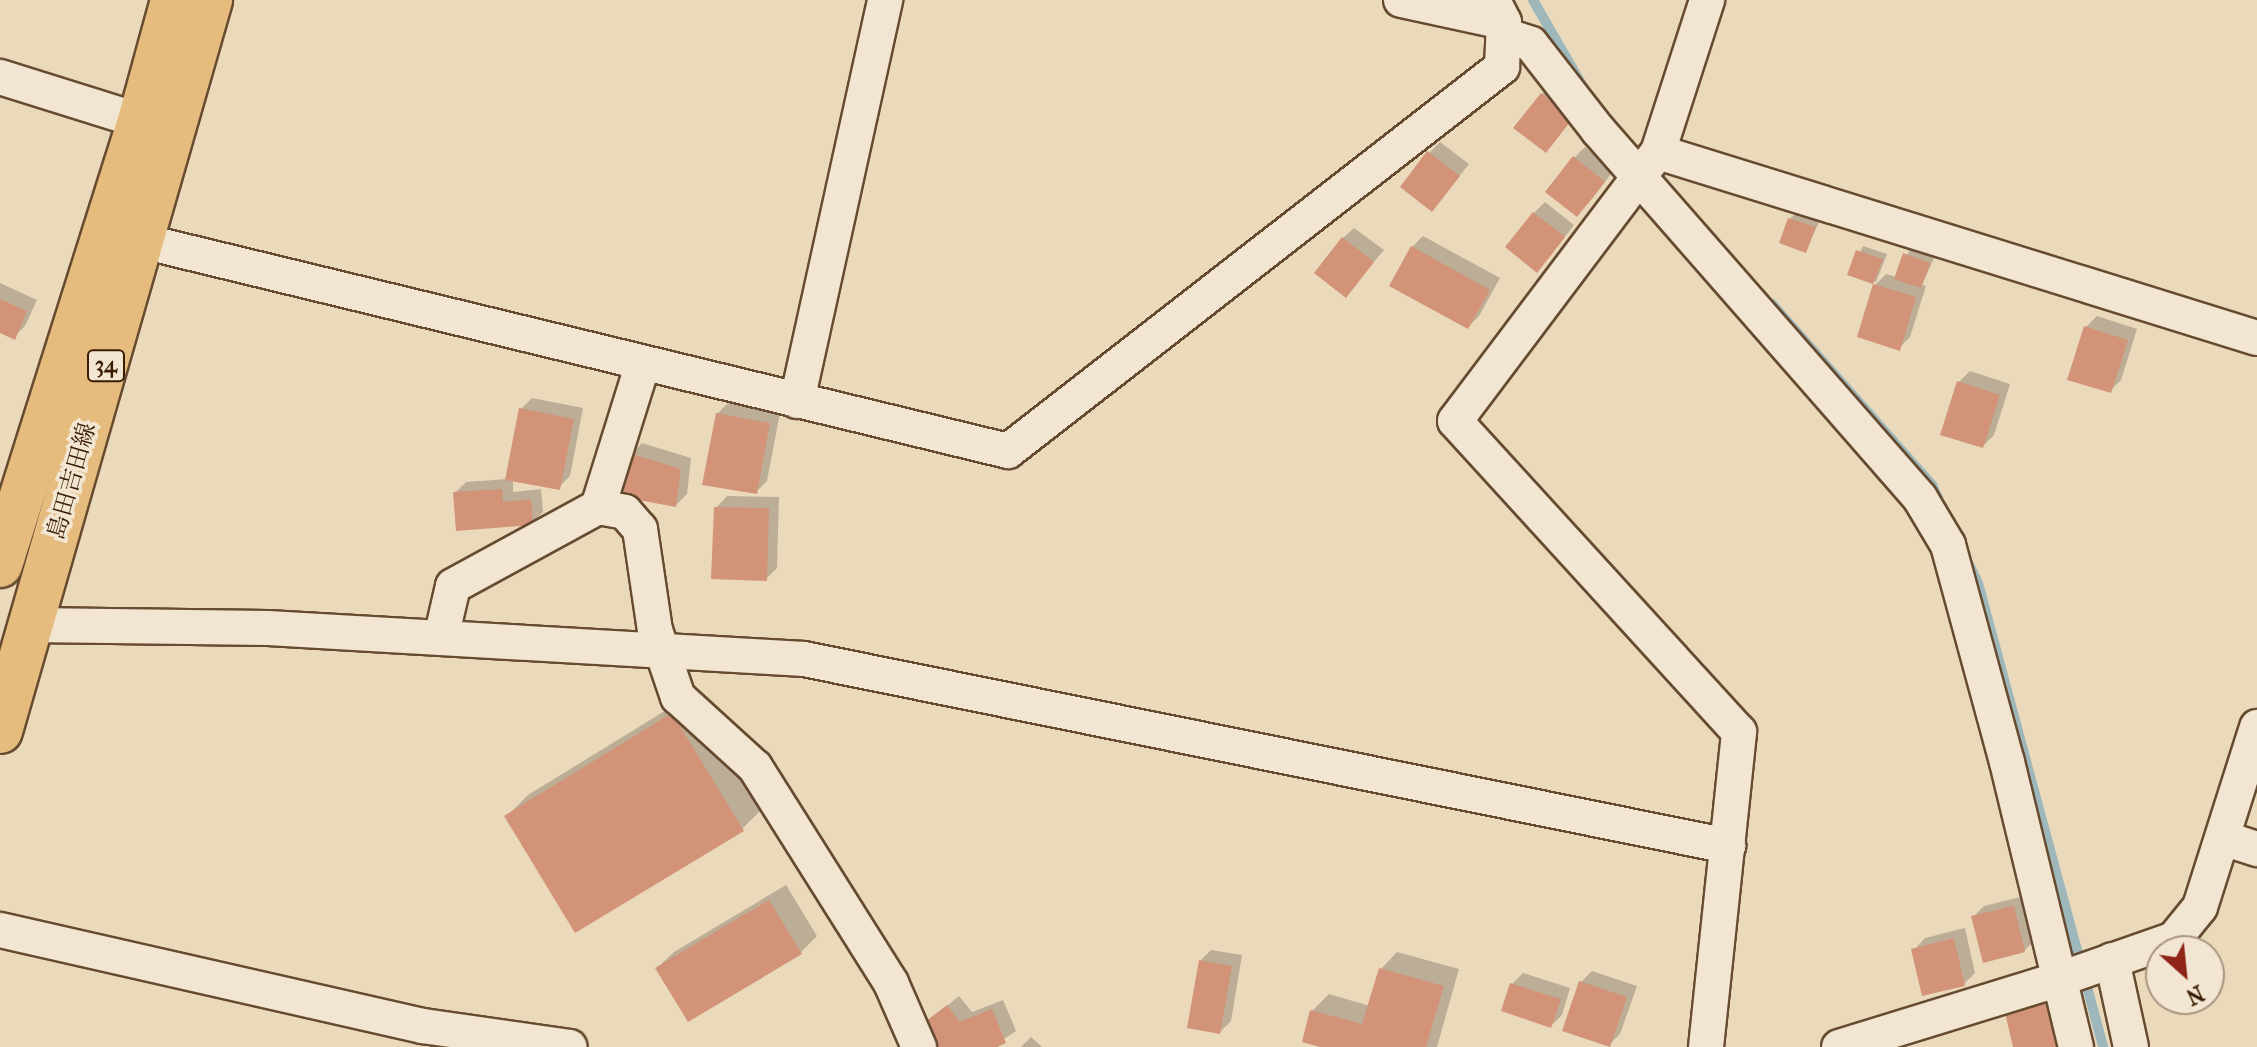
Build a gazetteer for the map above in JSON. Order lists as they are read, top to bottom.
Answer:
{
  "streets": {
    "main road": ["34", "島田吉田線"]
  },
  "north": "bottom right"
}
